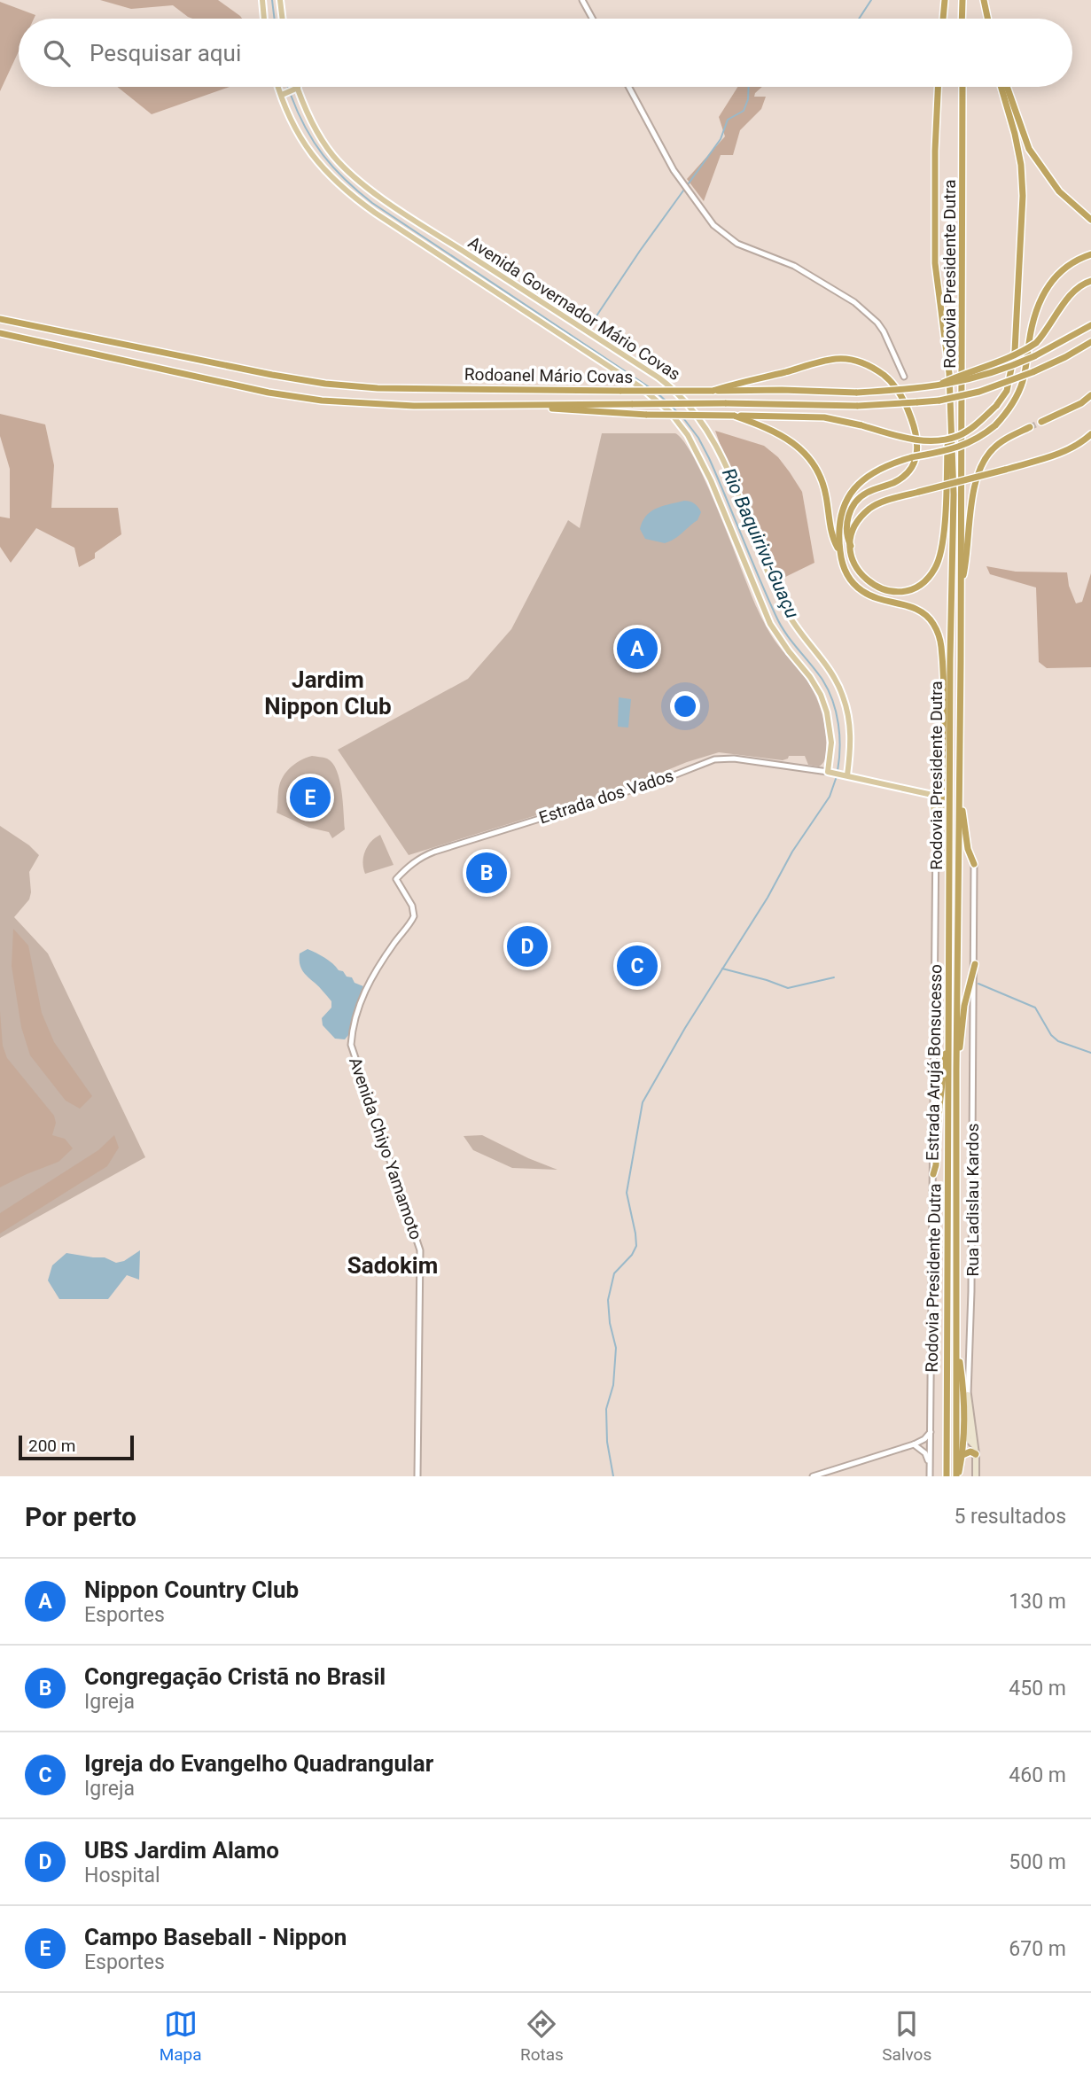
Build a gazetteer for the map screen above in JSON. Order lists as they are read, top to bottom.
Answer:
{
  "streets": {
    "highway": ["Rodovia Presidente Dutra", "Rodoanel Mário Covas"],
    "main road": ["Avenida Governador Mário Covas"],
    "street": [
      "Estrada dos Vados",
      "Estrada Arujá Bonsucesso",
      "Avenida Chiyo Yamamoto",
      "Rua Ladislau Kardos"
    ]
  },
  "crossings": [
    ["Avenida Governador Mário Covas", "Estrada dos Vados"],
    ["Estrada dos Vados", "Avenida Chiyo Yamamoto"]
  ],
  "districts": ["Jardim Nippon Club", "Sadokim"],
  "water": ["Rio Baquirivu-Guaçu"],
  "scale_bar": "200 m",
  "page": {
    "search": "Pesquisar aqui",
    "pins": [
      "A",
      "E",
      "B",
      "D",
      "C"
    ],
    "scale": "200 m",
    "heading": ["Por perto", "5 resultados"],
    "list": [
      {
        "mark": "A",
        "name": "Nippon Country Club",
        "note": "Esportes",
        "value": "130 m"
      },
      {
        "mark": "B",
        "name": "Congregação Cristã no Brasil",
        "note": "Igreja",
        "value": "450 m"
      },
      {
        "mark": "C",
        "name": "Igreja do Evangelho Quadrangular",
        "note": "Igreja",
        "value": "460 m"
      },
      {
        "mark": "D",
        "name": "UBS Jardim Alamo",
        "note": "Hospital",
        "value": "500 m"
      },
      {
        "mark": "E",
        "name": "Campo Baseball - Nippon",
        "note": "Esportes",
        "value": "670 m"
      }
    ],
    "nav": ["Mapa", "Rotas", "Salvos"]
  }
}
